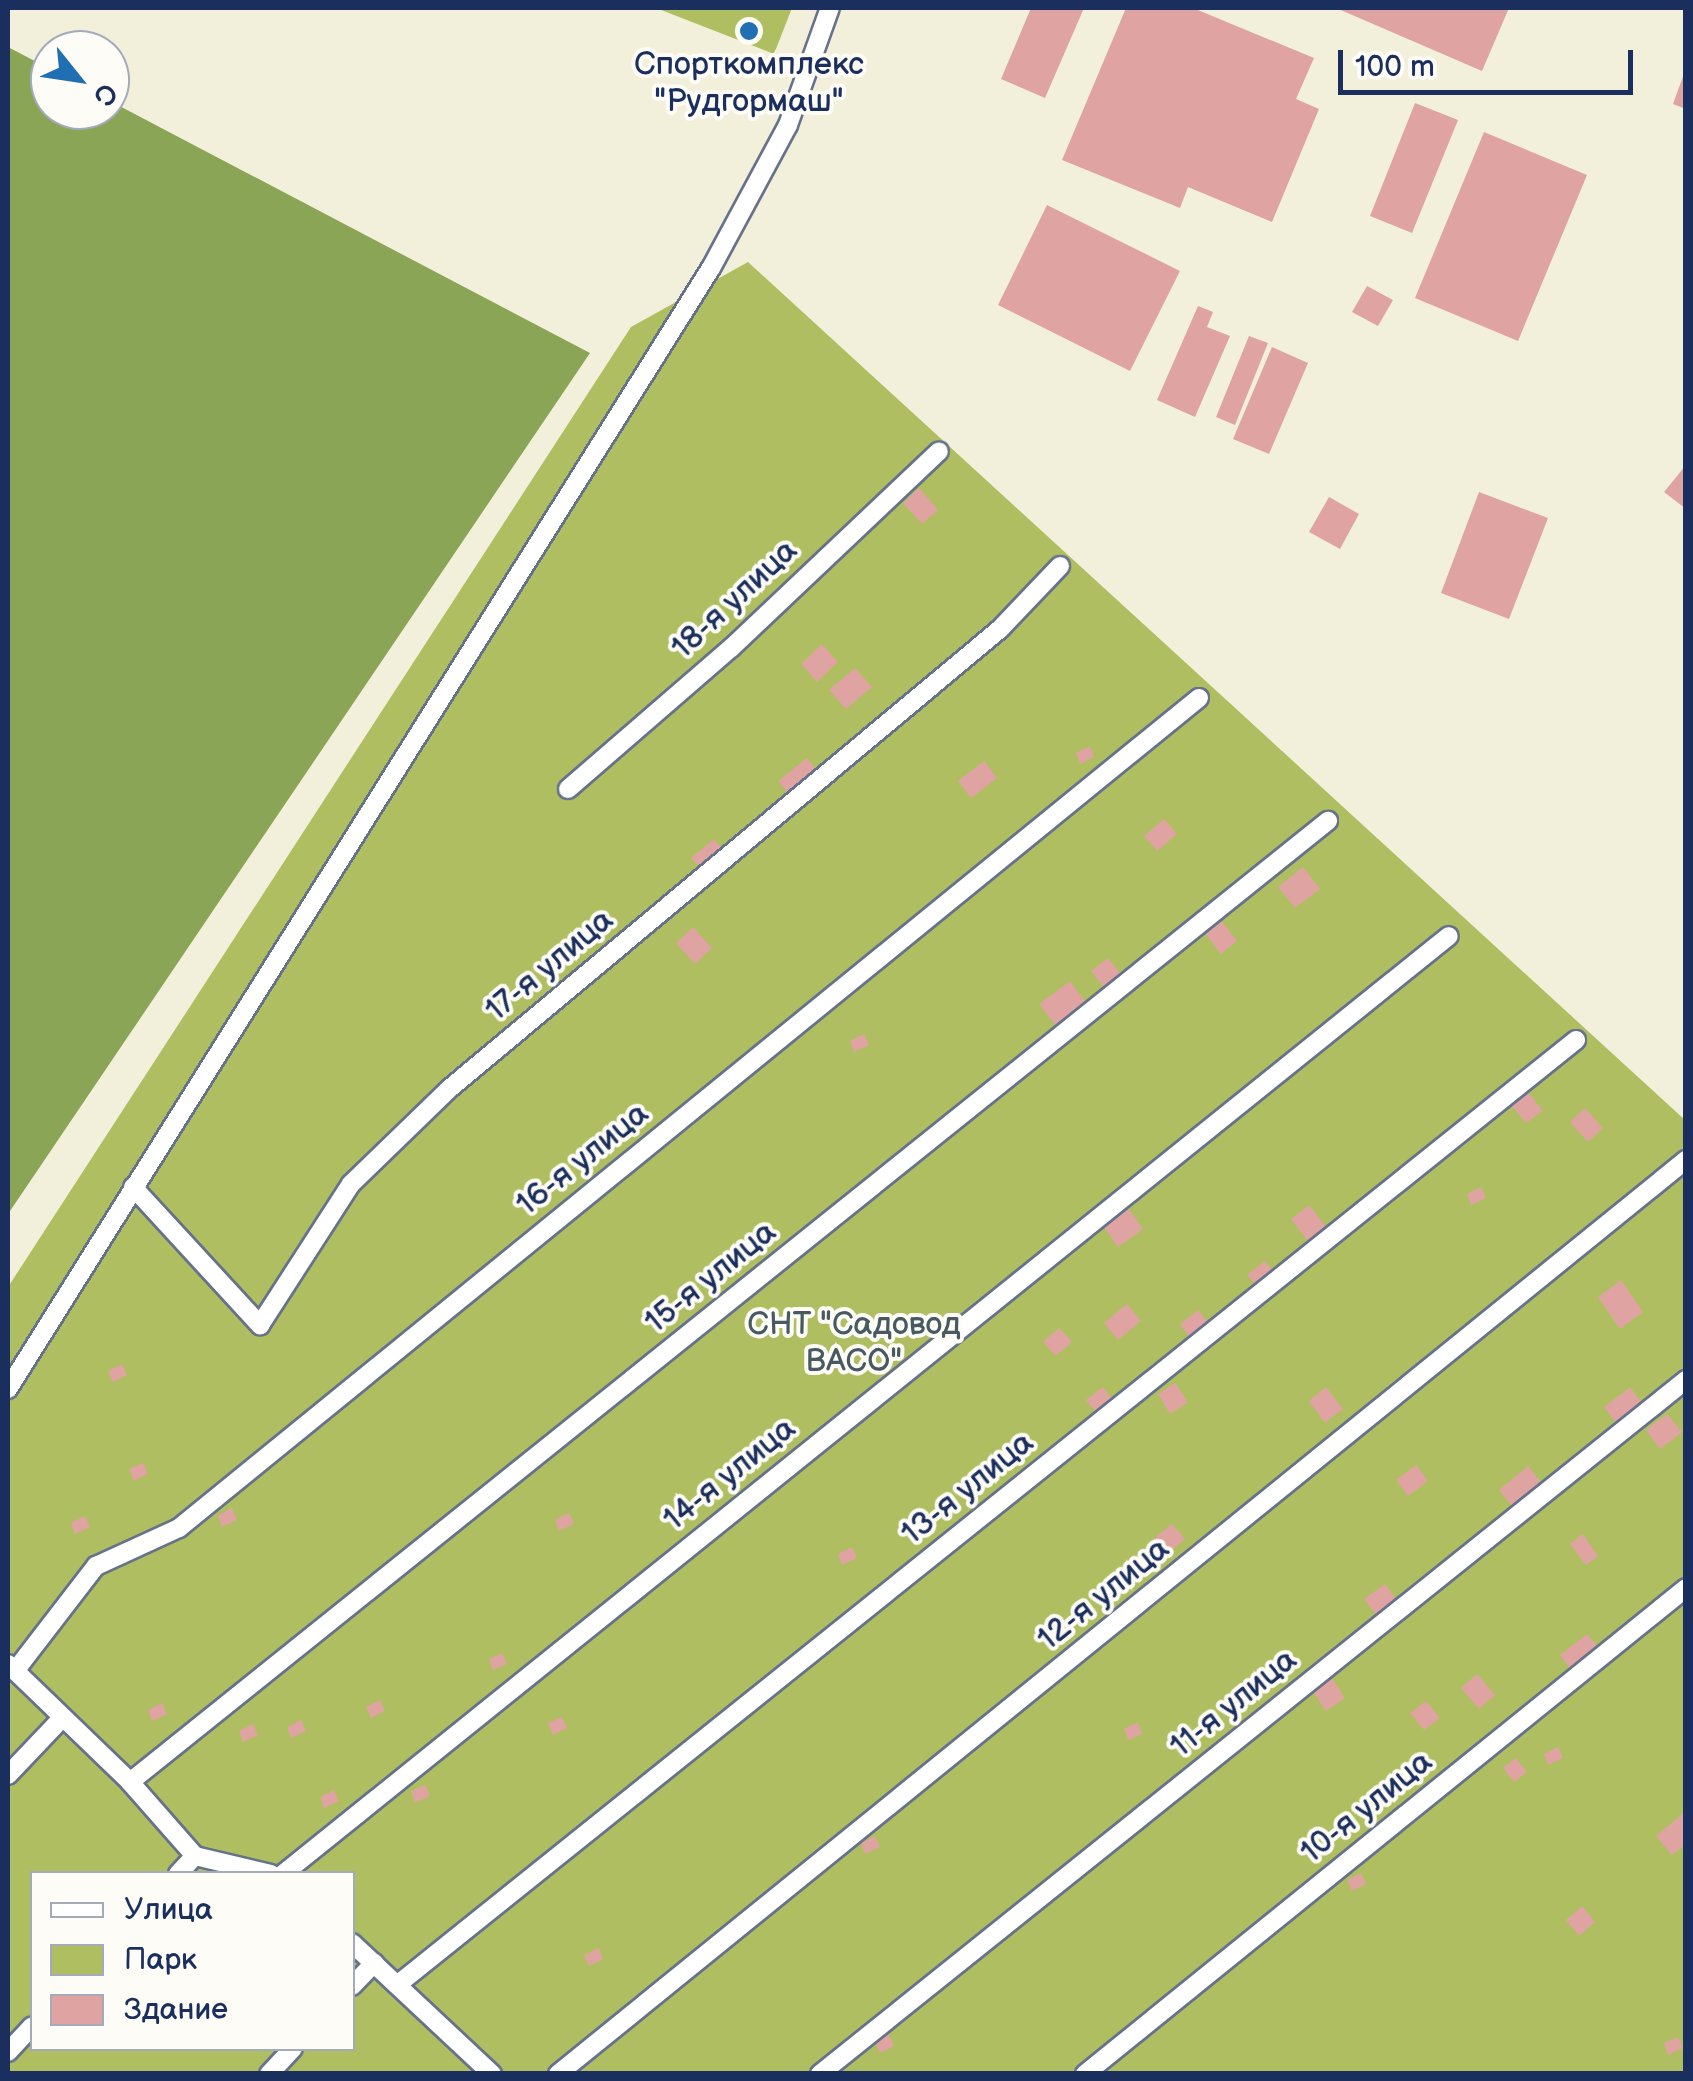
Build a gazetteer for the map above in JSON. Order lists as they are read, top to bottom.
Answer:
{
  "streets": {
    "street": [
      "18-я улица",
      "17-я улица",
      "16-я улица",
      "15-я улица",
      "14-я улица",
      "13-я улица",
      "12-я улица",
      "11-я улица",
      "10-я улица"
    ]
  },
  "parks": ["СНТ \"Садовод ВАСО\""],
  "places": ["Спорткомплекс \"Рудгормаш\""],
  "legend": ["Улица", "Парк", "Здание"],
  "scale_bar": "100 m",
  "north": "bottom right"
}
